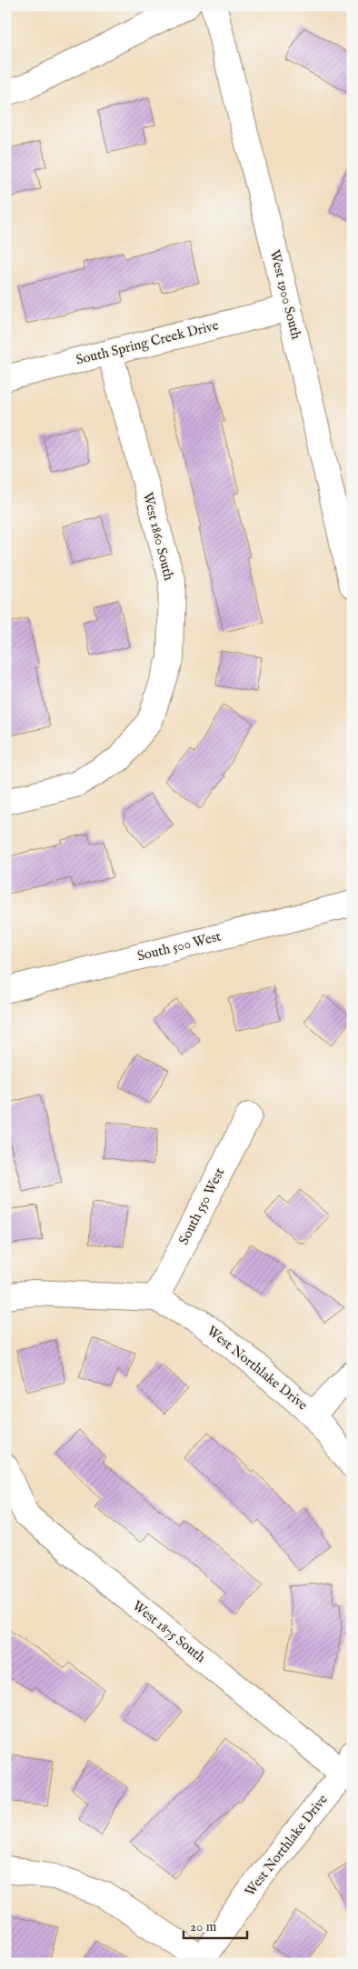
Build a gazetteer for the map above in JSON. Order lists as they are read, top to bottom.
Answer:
{
  "streets": {
    "street": [
      "West 1900 South",
      "South Spring Creek Drive",
      "West 1860 South",
      "South 500 West",
      "South 550 West",
      "West Northlake Drive",
      "West 1875 South"
    ]
  },
  "crossings": [
    ["West 1900 South", "South Spring Creek Drive"],
    ["South Spring Creek Drive", "West 1860 South"],
    ["South 550 West", "West Northlake Drive"],
    ["West Northlake Drive", "West 1875 South"]
  ],
  "scale_bar": "20 m"
}
